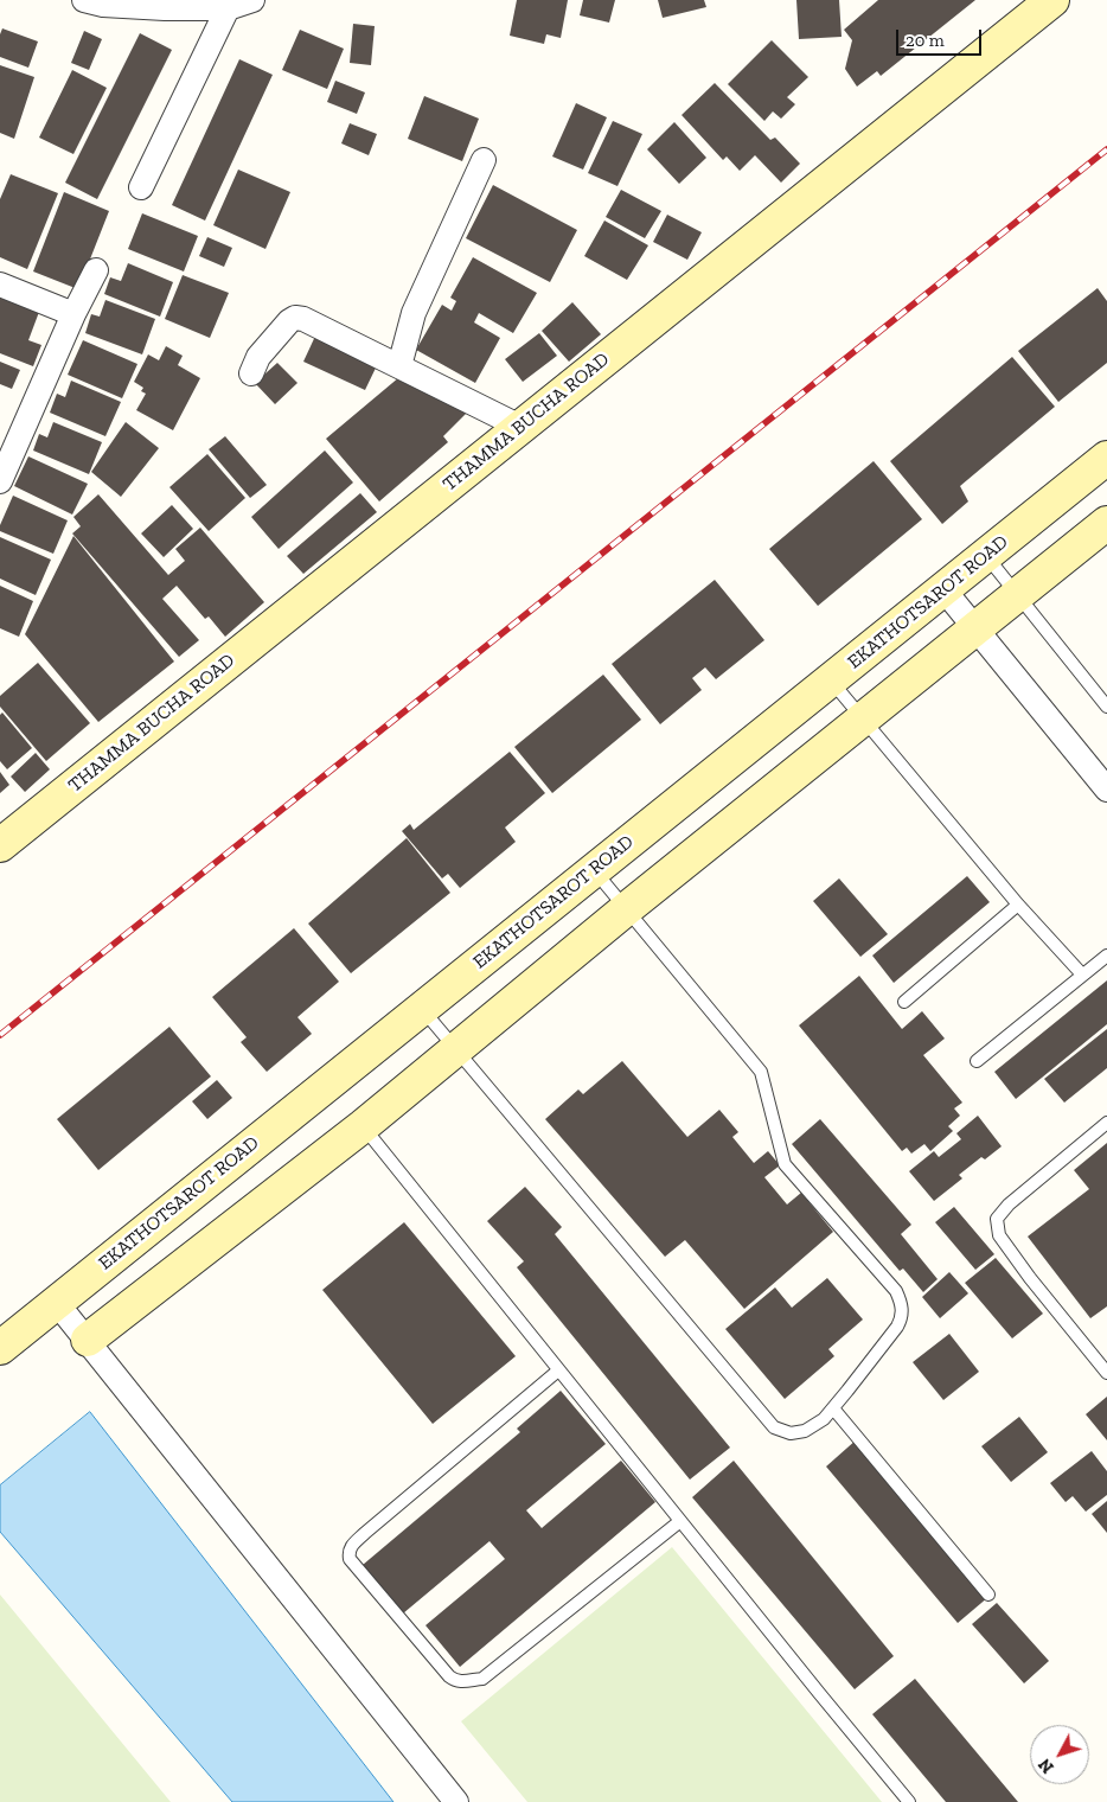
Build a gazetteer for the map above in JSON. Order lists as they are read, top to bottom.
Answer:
{
  "streets": {
    "main road": ["THAMMA BUCHA ROAD", "EKATHOTSAROT ROAD"]
  },
  "scale_bar": "20 m",
  "north": "bottom left"
}
